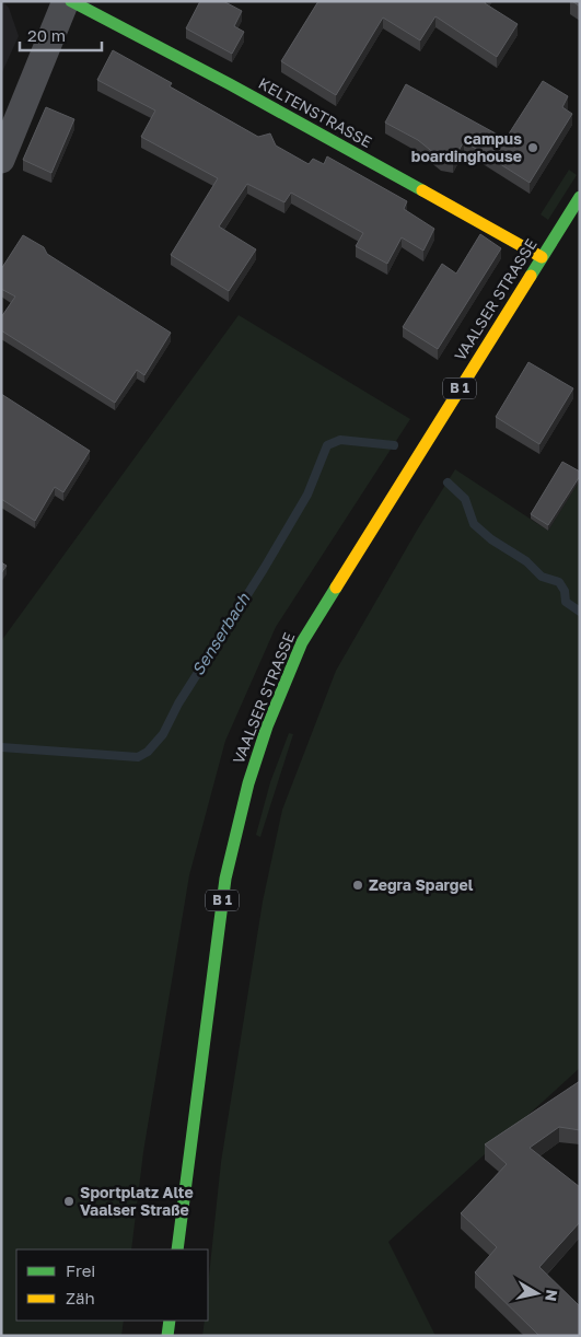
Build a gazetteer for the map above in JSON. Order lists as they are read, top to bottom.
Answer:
{
  "streets": {
    "main road": ["KELTENSTRASSE", "VAALSER STRASSE", "B 1"]
  },
  "crossings": [
    ["KELTENSTRASSE", "VAALSER STRASSE"]
  ],
  "water": ["Senserbach"],
  "places": ["campus boardinghouse", "Zegra Spargel", "Sportplatz Alte Vaalser Straße"],
  "legend": ["Frei", "Zäh"],
  "scale_bar": "20 m",
  "north": "right"
}
